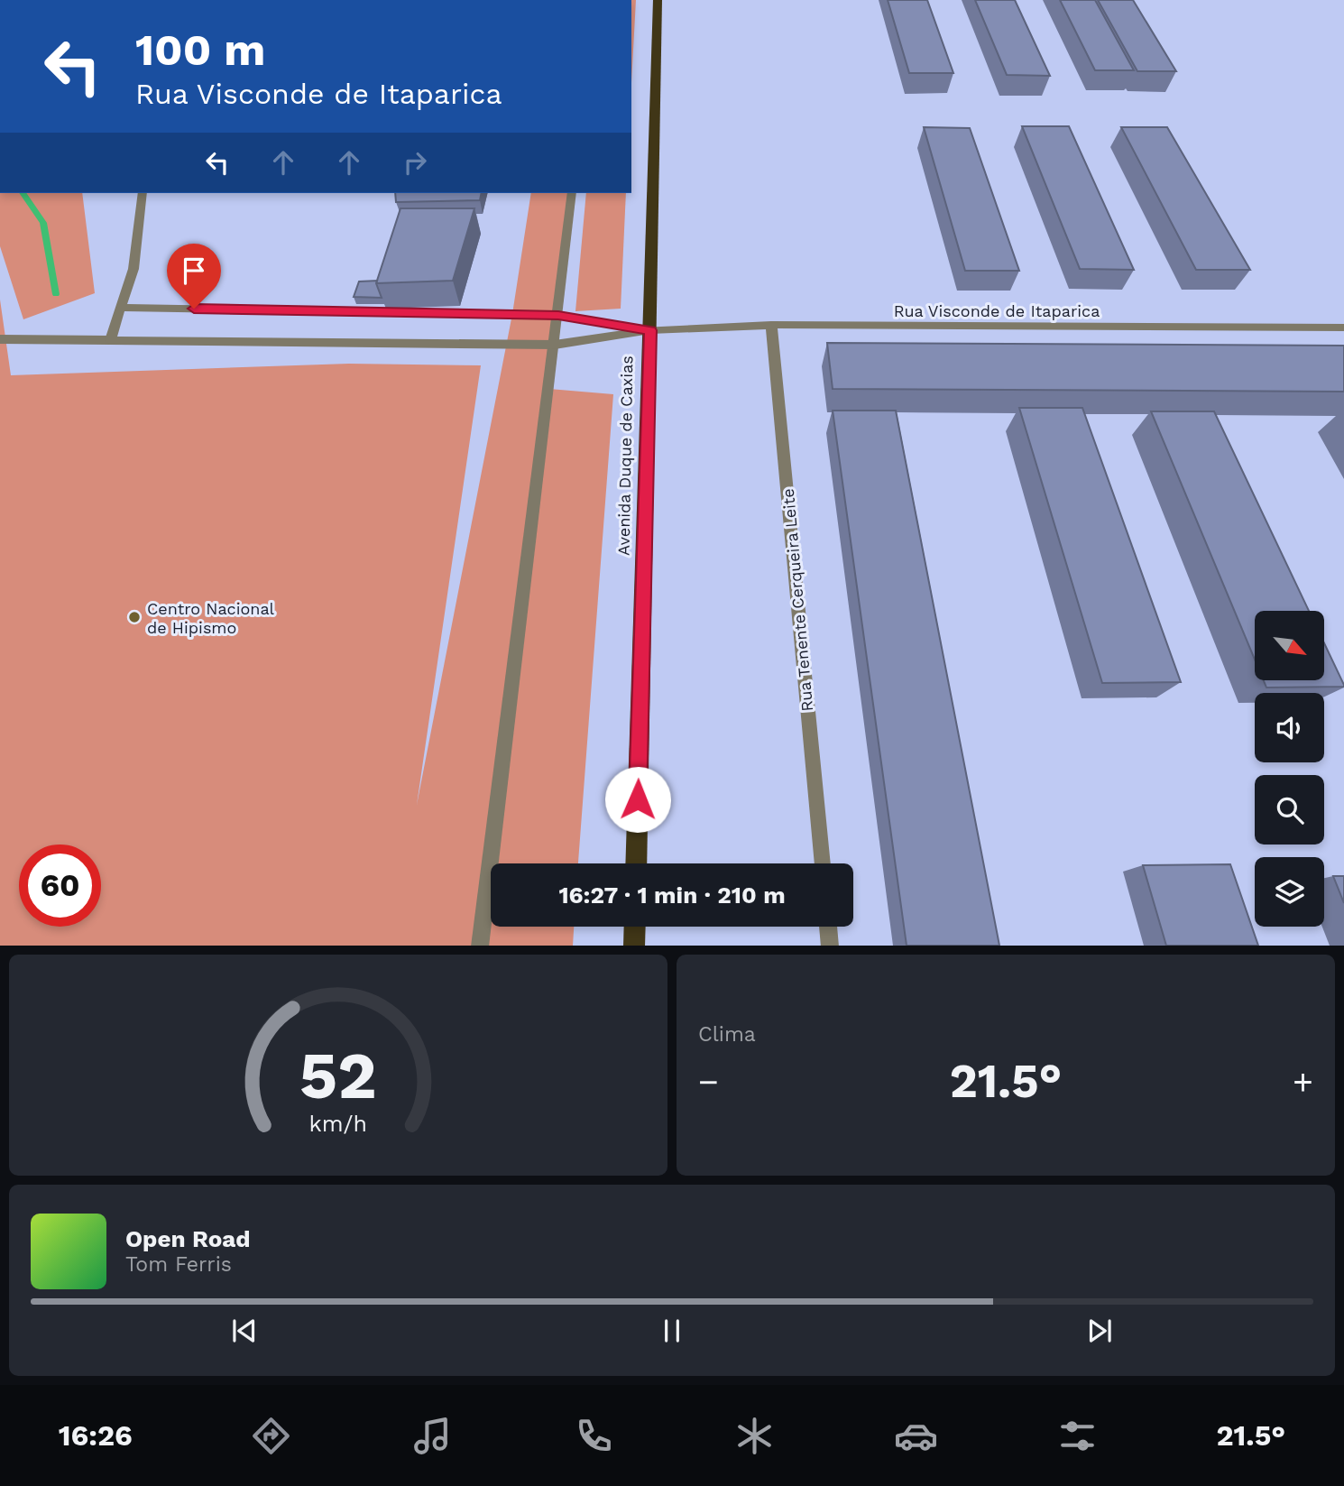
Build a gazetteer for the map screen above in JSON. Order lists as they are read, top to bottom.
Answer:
{
  "streets": {
    "main road": ["Avenida Duque de Caxias"],
    "street": ["Rua Visconde de Itaparica", "Rua Tenente Cerqueira Leite"]
  },
  "crossings": [
    ["Rua Visconde de Itaparica", "Avenida Duque de Caxias"],
    ["Rua Visconde de Itaparica", "Rua Tenente Cerqueira Leite"]
  ],
  "places": ["Centro Nacional de Hipismo"],
  "north": "bottom right",
  "page": {
    "turn": ["100 m", "Rua Visconde de Itaparica"],
    "limit": "60",
    "trip": "16:27 · 1 min · 210 m",
    "tile": "Clima",
    "heat": ["−", "21.5°", "+"],
    "song": ["Open Road", "Tom Ferris"],
    "tabs": ["16:26", "21.5°"],
    "gauge": ["52", "km/h"]
  }
}
